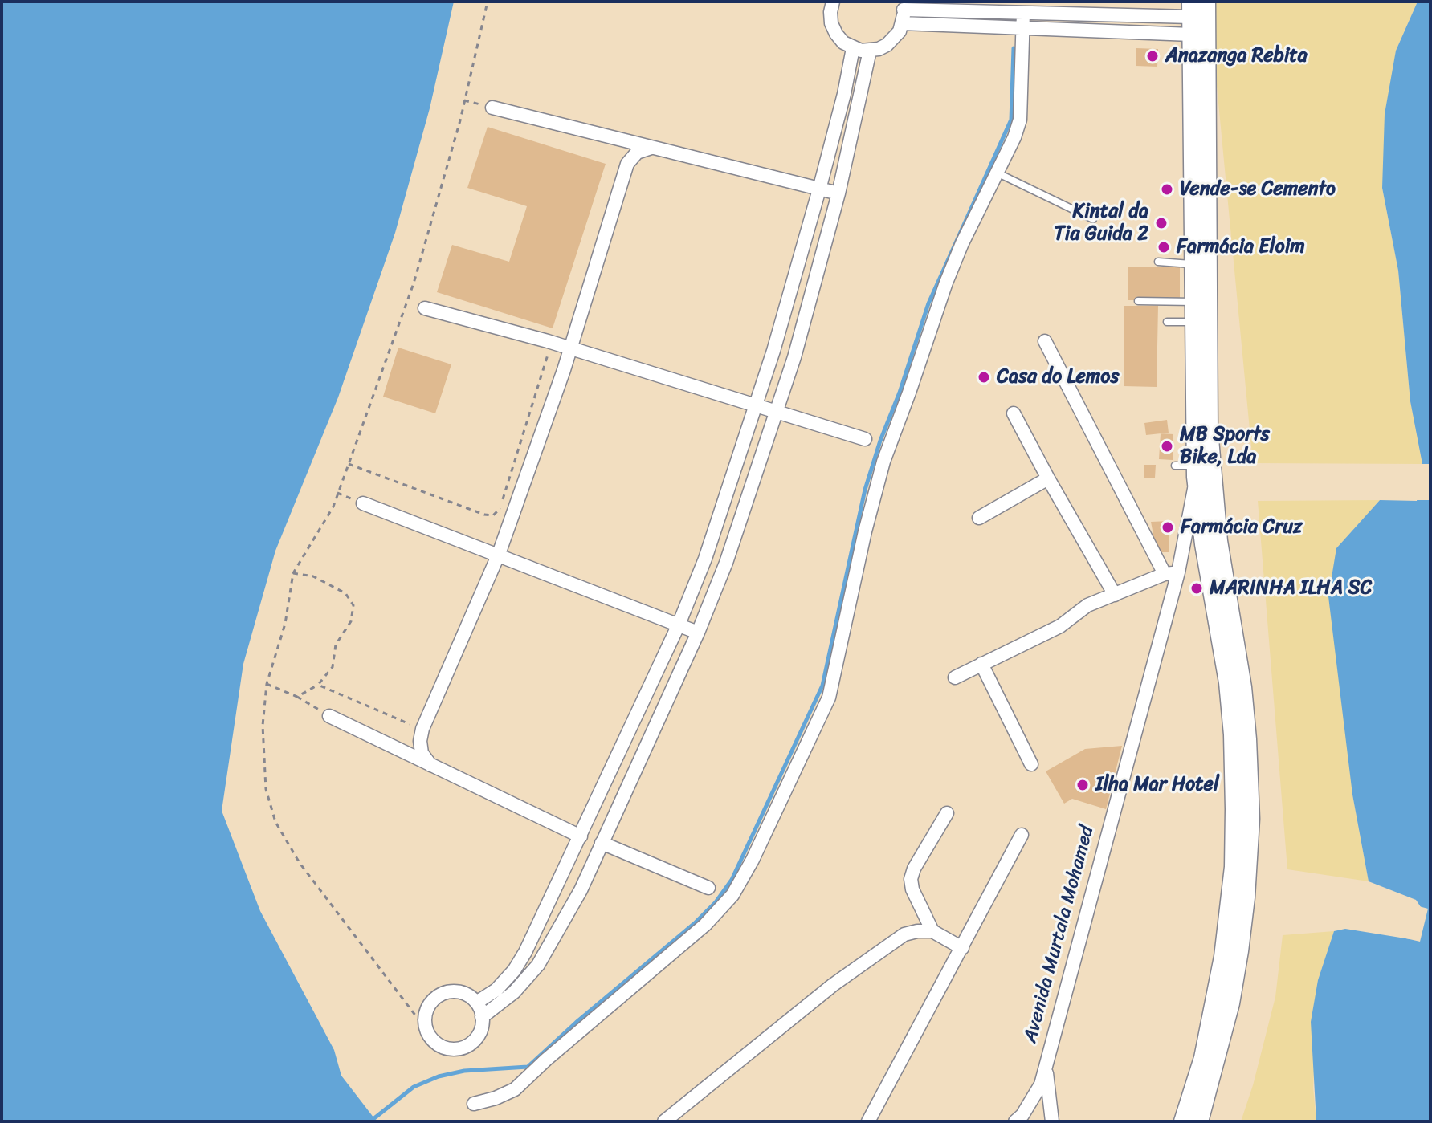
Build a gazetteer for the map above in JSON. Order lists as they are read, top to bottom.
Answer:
{
  "streets": {
    "street": ["Avenida Murtala Mohamed"]
  },
  "places": [
    "Anazanga Rebita",
    "Vende-se Cemento",
    "Kintal da Tia Guida 2",
    "Farmácia Eloim",
    "Casa do Lemos",
    "MB Sports Bike, Lda",
    "Farmácia Cruz",
    "MARINHA ILHA SC",
    "Ilha Mar Hotel"
  ]
}
